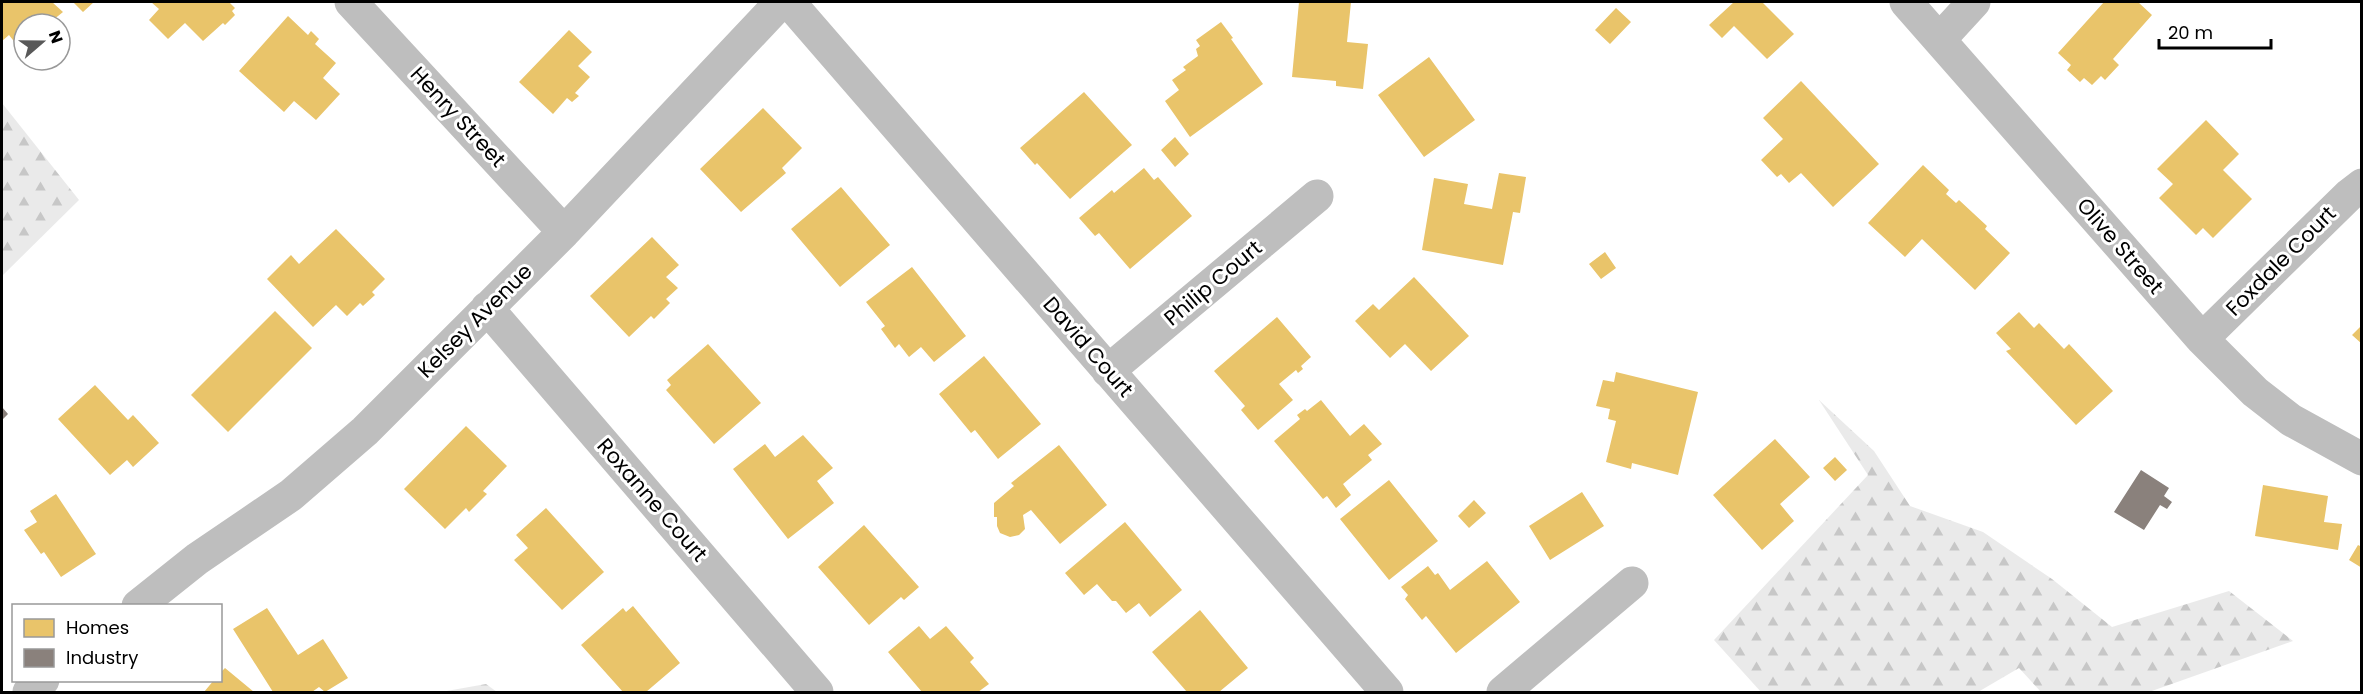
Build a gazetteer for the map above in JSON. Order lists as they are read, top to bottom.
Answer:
{
  "streets": {
    "street": [
      "Henry Street",
      "Olive Street",
      "Foxdale Court",
      "Philip Court",
      "Kelsey Avenue",
      "David Court",
      "Roxanne Court"
    ]
  },
  "crossings": [
    ["Henry Street", "Kelsey Avenue"],
    ["Olive Street", "Foxdale Court"],
    ["Philip Court", "David Court"],
    ["Kelsey Avenue", "Roxanne Court"]
  ],
  "legend": ["Homes", "Industry"],
  "scale_bar": "20 m",
  "north": "right"
}
